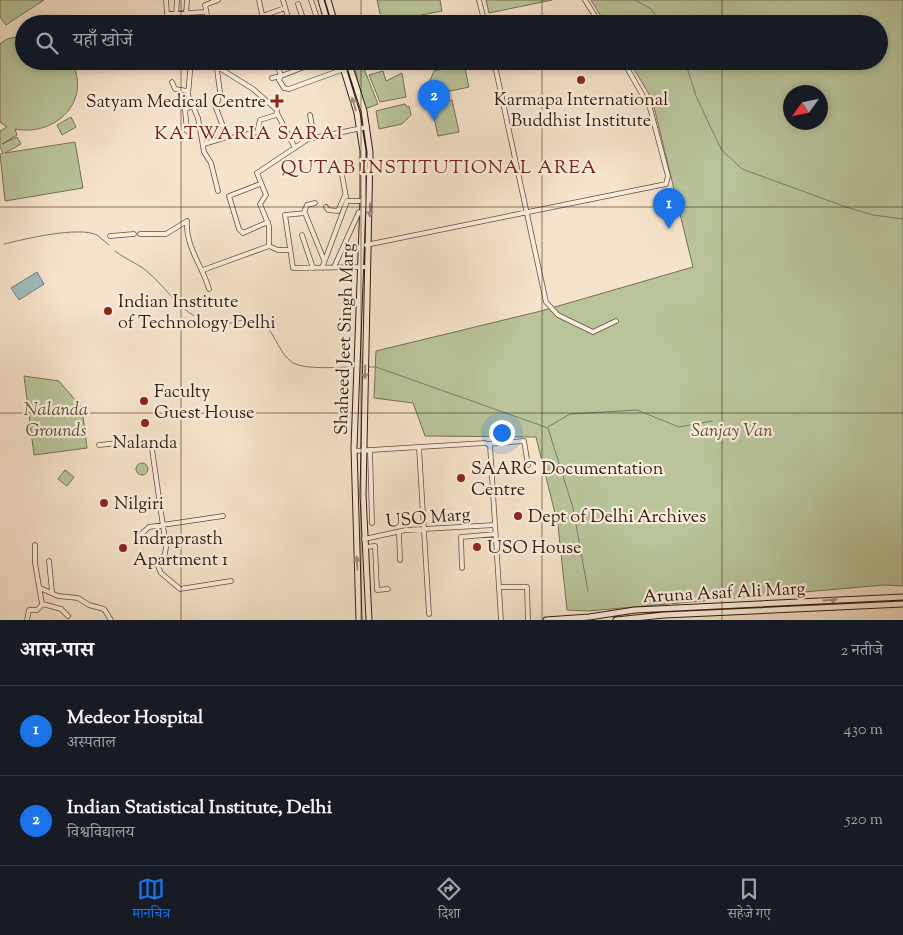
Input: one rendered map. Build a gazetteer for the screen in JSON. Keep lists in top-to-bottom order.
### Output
{
  "streets": {
    "main road": ["Shaheed Jeet Singh Marg", "Aruna Asaf Ali Marg"],
    "street": ["USO Marg"]
  },
  "crossings": [
    ["Shaheed Jeet Singh Marg", "USO Marg"]
  ],
  "districts": ["KATWARIA SARAI", "QUTAB INSTITUTIONAL AREA"],
  "parks": ["Nalanda Grounds", "Sanjay Van"],
  "places": {
    "other": [
      "Karmapa International Buddhist Institute",
      "Indian Institute of Technology Delhi",
      "Faculty Guest House",
      "Nalanda",
      "SAARC Documentation Centre",
      "Nilgiri",
      "Dept of Delhi Archives",
      "USO House",
      "Indraprasth Apartment 1"
    ],
    "health": ["Satyam Medical Centre"]
  },
  "north": "bottom left",
  "page": {
    "search": "यहाँ खोजें",
    "pins": ["2", "1"],
    "heading": ["आस-पास", "2 नतीजे"],
    "list": [
      {
        "mark": "1",
        "name": "Medeor Hospital",
        "note": "अस्पताल",
        "value": "430 m"
      },
      {
        "mark": "2",
        "name": "Indian Statistical Institute, Delhi",
        "note": "विश्वविद्यालय",
        "value": "520 m"
      }
    ],
    "nav": ["मानचित्र", "दिशा", "सहेजे गए"]
  }
}
